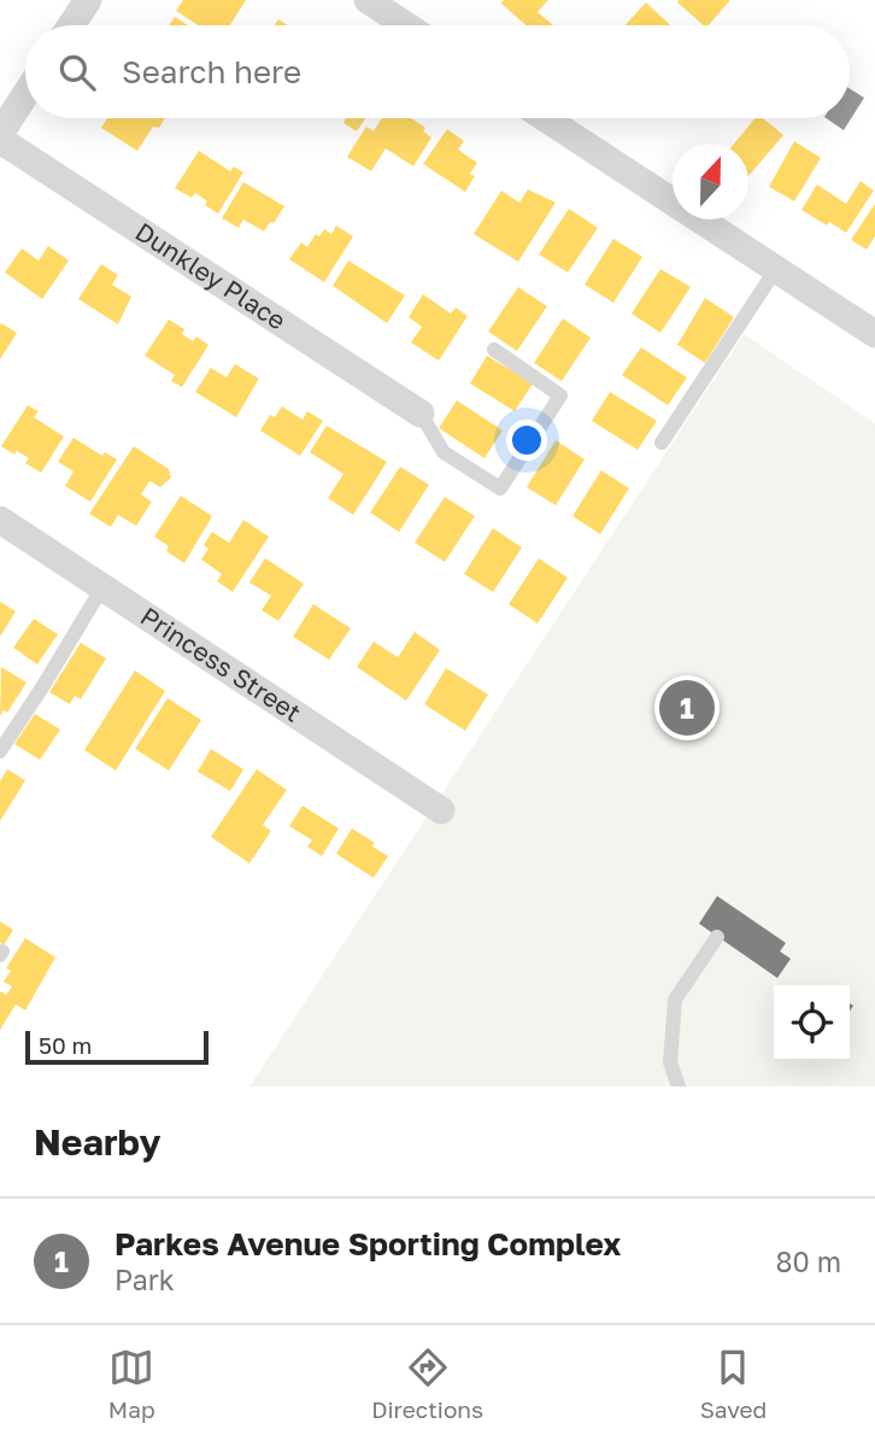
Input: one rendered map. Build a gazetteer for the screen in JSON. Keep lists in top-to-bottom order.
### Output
{
  "streets": {
    "street": ["Dunkley Place", "Princess Street"]
  },
  "scale_bar": "50 m",
  "north": "top",
  "page": {
    "search": "Search here",
    "pins": "1",
    "scale": "50 m",
    "heading": "Nearby",
    "list": [
      {
        "mark": "1",
        "name": "Parkes Avenue Sporting Complex",
        "note": "Park",
        "value": "80 m"
      }
    ],
    "nav": ["Map", "Directions", "Saved"]
  }
}
